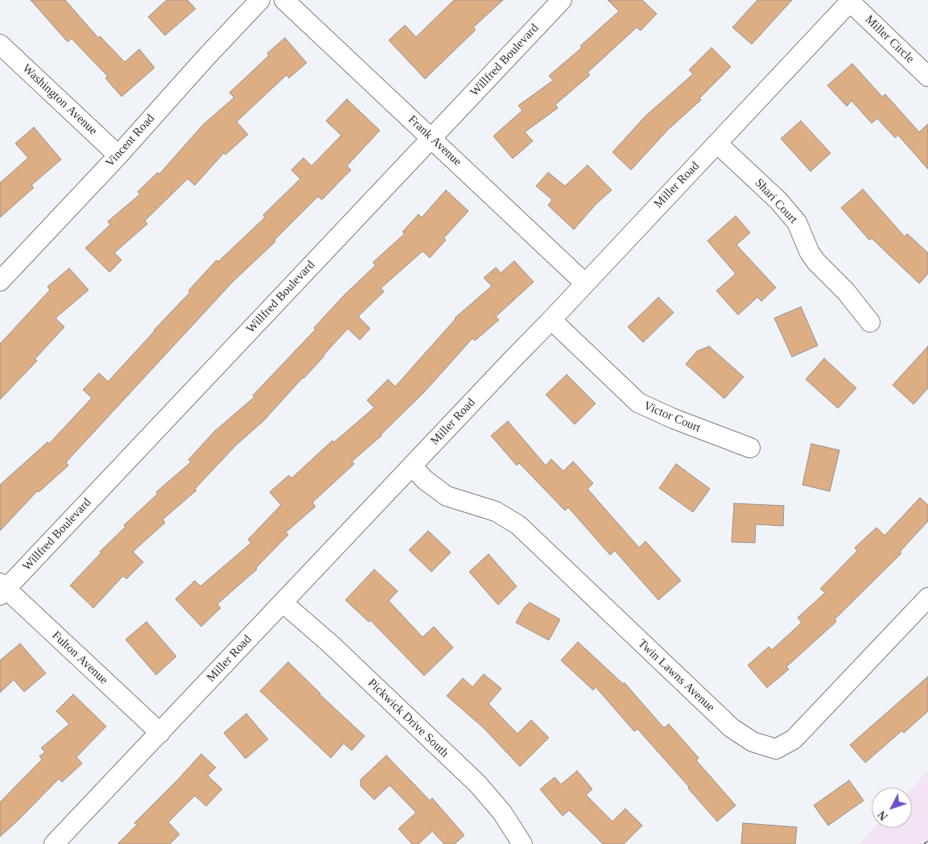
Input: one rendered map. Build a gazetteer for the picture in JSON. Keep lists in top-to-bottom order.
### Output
{
  "streets": {
    "street": [
      "Miller Circle",
      "Willfred Boulevard",
      "Washington Avenue",
      "Vincent Road",
      "Frank Avenue",
      "Miller Road",
      "Shari Court",
      "Victor Court",
      "Fulton Avenue",
      "Twin Lawns Avenue",
      "Pickwick Drive South"
    ]
  },
  "crossings": [
    ["Miller Circle", "Miller Road"],
    ["Willfred Boulevard", "Frank Avenue"],
    ["Willfred Boulevard", "Fulton Avenue"],
    ["Washington Avenue", "Vincent Road"],
    ["Frank Avenue", "Miller Road"],
    ["Miller Road", "Shari Court"],
    ["Miller Road", "Victor Court"],
    ["Miller Road", "Fulton Avenue"],
    ["Miller Road", "Twin Lawns Avenue"],
    ["Miller Road", "Pickwick Drive South"]
  ],
  "north": "bottom left"
}
